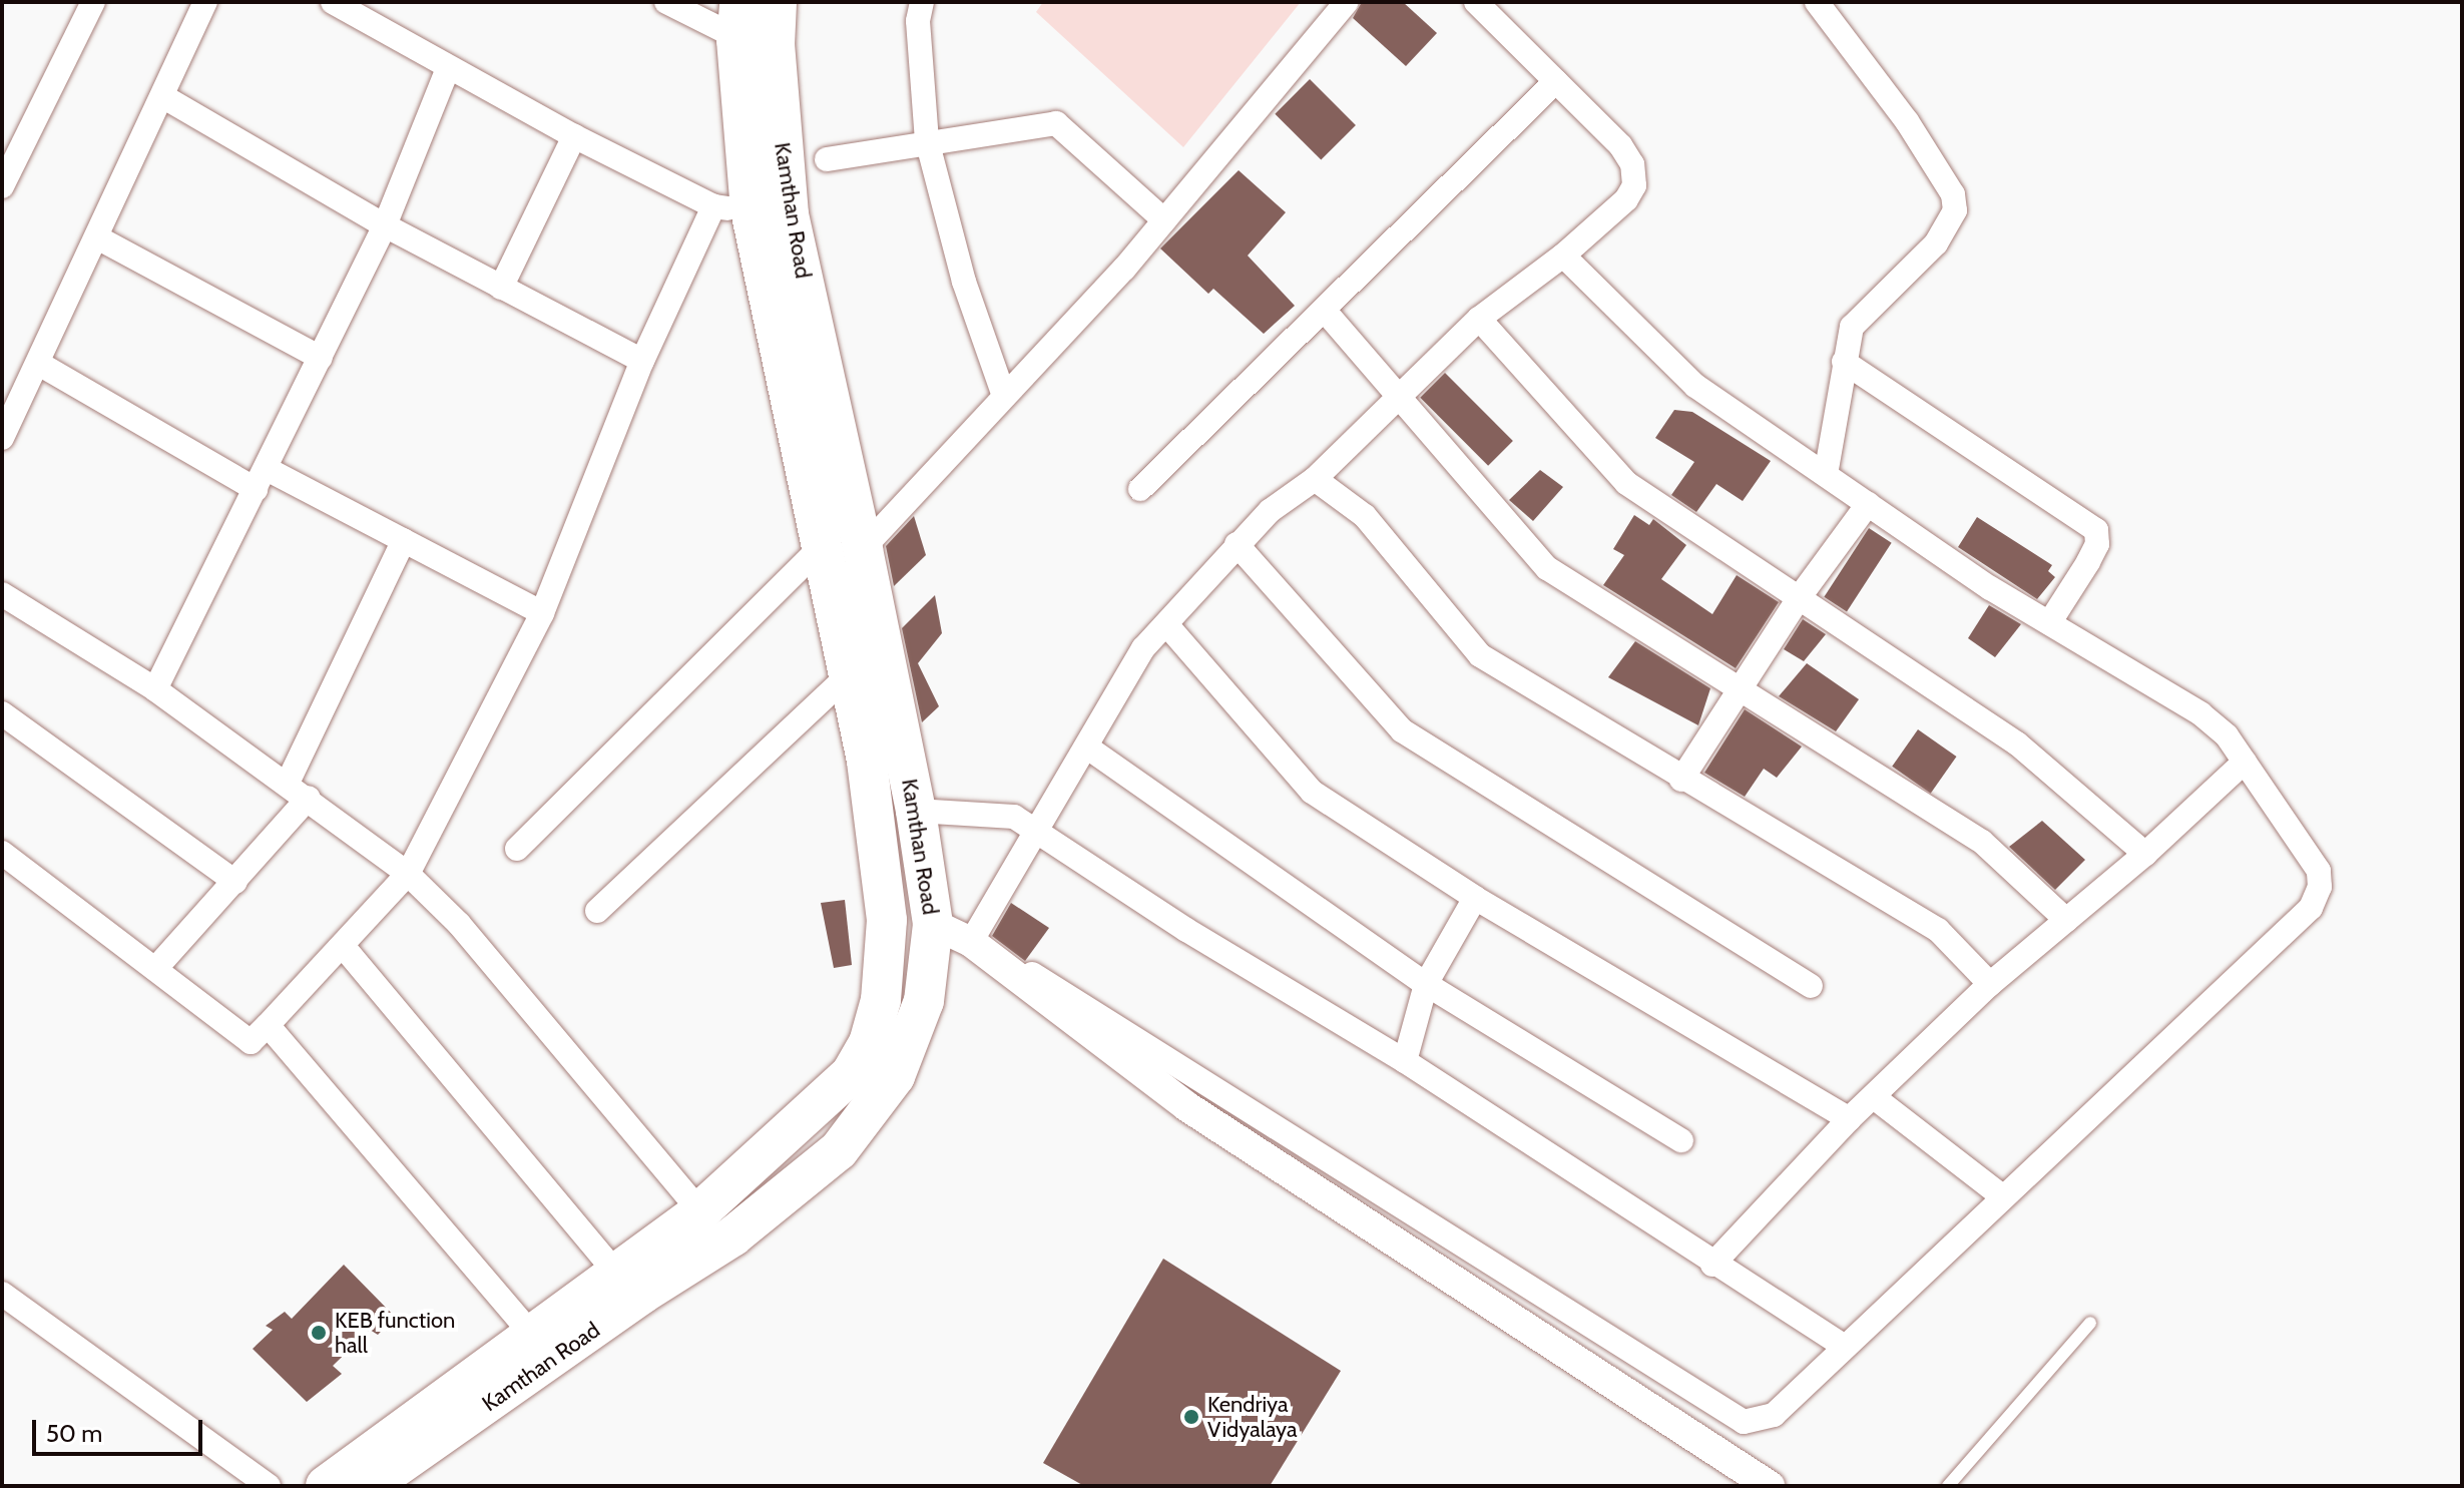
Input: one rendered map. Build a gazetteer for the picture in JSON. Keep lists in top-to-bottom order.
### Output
{
  "streets": {
    "main road": ["Kamthan Road"]
  },
  "places": ["KEB function hall", "Kendriya Vidyalaya"],
  "scale_bar": "50 m"
}
